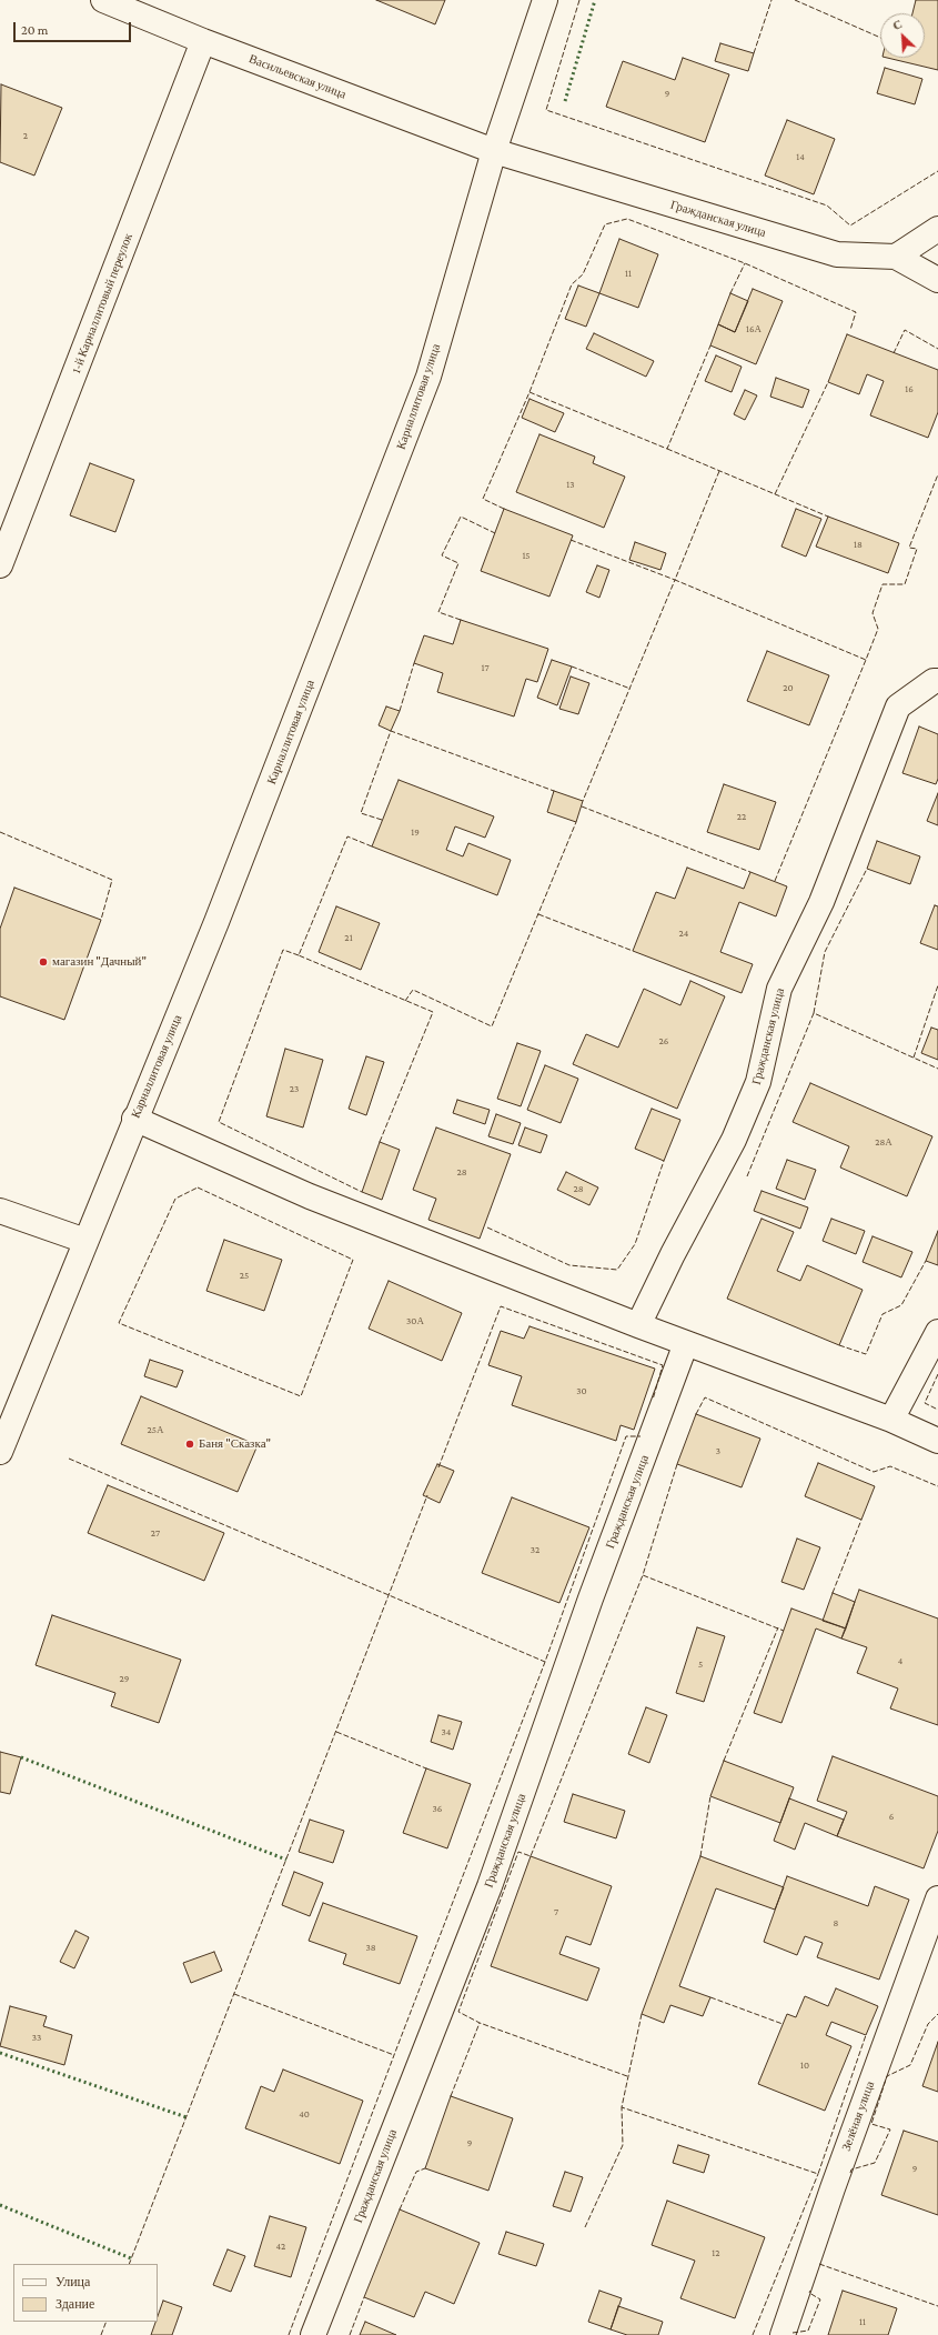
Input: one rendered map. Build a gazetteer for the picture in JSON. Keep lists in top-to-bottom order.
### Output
{
  "streets": {
    "street": [
      "Васильевская улица",
      "Гражданская улица",
      "1-й Карналлитовый переулок",
      "Карналлитовая улица",
      "Зелёная улица"
    ]
  },
  "crossings": [
    ["Васильевская улица", "Гражданская улица"],
    ["Васильевская улица", "1-й Карналлитовый переулок"],
    ["Васильевская улица", "Карналлитовая улица"],
    ["Гражданская улица", "Карналлитовая улица"]
  ],
  "places": ["магазин \"Дачный\"", "Баня \"Сказка\""],
  "house_numbers": [
    "9",
    "2",
    "14",
    "11",
    "16А",
    "16",
    "13",
    "18",
    "15",
    "17",
    "20",
    "22",
    "19",
    "24",
    "21",
    "26",
    "23",
    "28А",
    "28",
    "28",
    "25",
    "30А",
    "30",
    "25А",
    "3",
    "27",
    "32",
    "4",
    "5",
    "29",
    "34",
    "36",
    "6",
    "7",
    "8",
    "38",
    "33",
    "10",
    "40",
    "9",
    "9",
    "42",
    "12",
    "11"
  ],
  "legend": ["Улица", "Здание"],
  "scale_bar": "20 m",
  "north": "top left"
}
